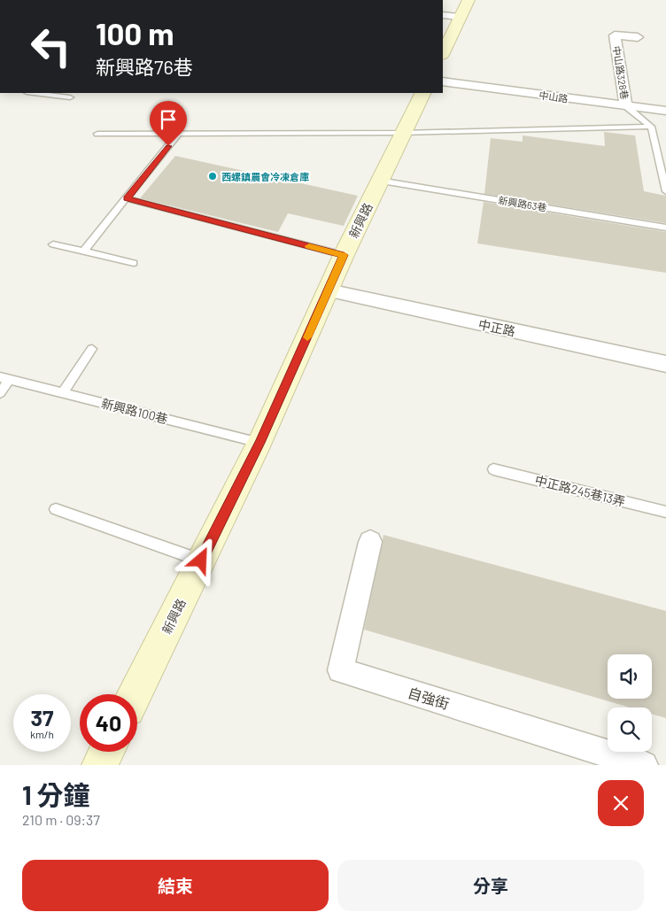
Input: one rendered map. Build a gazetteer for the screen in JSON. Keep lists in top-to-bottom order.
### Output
{
  "streets": {
    "street": [
      "中山路328巷",
      "中山路",
      "新興路",
      "中正路",
      "自強街"
    ],
    "lane": ["新興路63巷", "新興路100巷", "中正路245巷13弄"]
  },
  "crossings": [
    ["中山路328巷", "中山路"],
    ["新興路63巷", "新興路"],
    ["新興路", "中正路"],
    ["新興路", "新興路100巷"]
  ],
  "places": ["西螺鎮農會冷凍倉庫"],
  "page": {
    "turn": ["100 m", "新興路76巷"],
    "speed": "37 km/h",
    "limit": "40",
    "heading": ["1 分鐘", "210 m · 09:37"],
    "buttons": ["結束", "分享"]
  }
}
